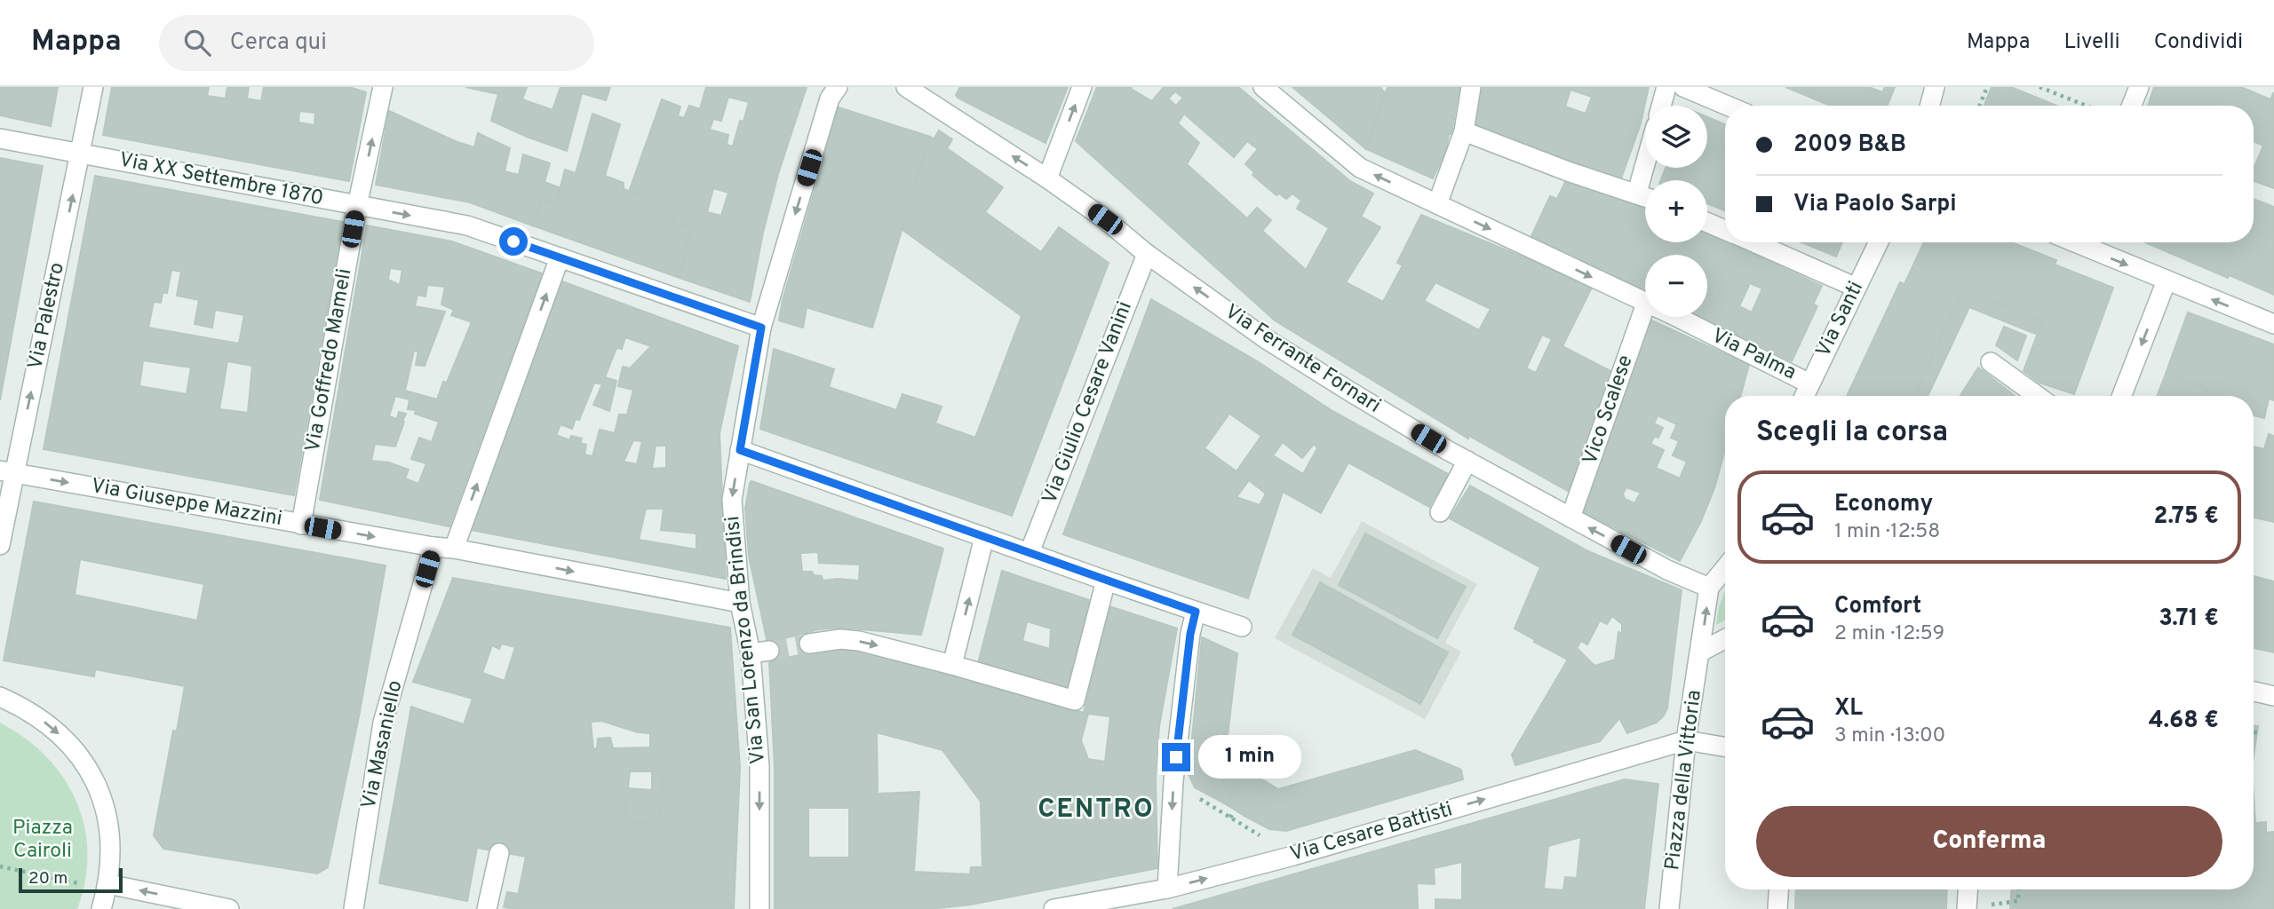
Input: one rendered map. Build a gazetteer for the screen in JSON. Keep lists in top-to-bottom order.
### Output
{
  "streets": {
    "street": [
      "Via XX Settembre 1870",
      "Via Palestro",
      "Via Santi",
      "Via Palma",
      "Via Ferrante Fornari",
      "Via Goffredo Mameli",
      "Via Giulio Cesare Vanini",
      "Vico Scalese",
      "Via Giuseppe Mazzini",
      "Via San Lorenzo da Brindisi",
      "Via Masaniello",
      "Piazza della Vittoria",
      "Via Cesare Battisti"
    ]
  },
  "crossings": [
    ["Via XX Settembre 1870", "Via Palestro"],
    ["Via XX Settembre 1870", "Via Goffredo Mameli"],
    ["Via XX Settembre 1870", "Via San Lorenzo da Brindisi"],
    ["Via Palestro", "Via Giuseppe Mazzini"],
    ["Via Santi", "Via Palma"],
    ["Via Ferrante Fornari", "Via Giulio Cesare Vanini"],
    ["Via Ferrante Fornari", "Vico Scalese"],
    ["Via Ferrante Fornari", "Piazza della Vittoria"],
    ["Via Goffredo Mameli", "Via Giuseppe Mazzini"],
    ["Via Giuseppe Mazzini", "Via San Lorenzo da Brindisi"],
    ["Via Giuseppe Mazzini", "Via Masaniello"],
    ["Piazza della Vittoria", "Via Cesare Battisti"]
  ],
  "one_way": [
    "Via Palestro",
    "Via Ferrante Fornari",
    "Via Giuseppe Mazzini",
    "Via San Lorenzo da Brindisi",
    "Via Cesare Battisti"
  ],
  "districts": ["CENTRO"],
  "parks": ["Piazza Cairoli"],
  "scale_bar": "20 m",
  "page": {
    "header": "Mappa",
    "search": "Cerca qui",
    "nav": ["Mappa", "Livelli", "Condividi"],
    "map_buttons": ["+", "−"],
    "banner": ["2009 B&B", "Via Paolo Sarpi"],
    "heading": "Scegli la corsa",
    "list": [
      {
        "name": "Economy",
        "note": "1 min · 12:58",
        "value": "2.75 €"
      },
      {
        "name": "Comfort",
        "note": "2 min · 12:59",
        "value": "3.71 €"
      },
      {
        "name": "XL",
        "note": "3 min · 13:00",
        "value": "4.68 €"
      }
    ],
    "bubble": "1 min",
    "buttons": "Conferma",
    "scale": "20 m"
  }
}
